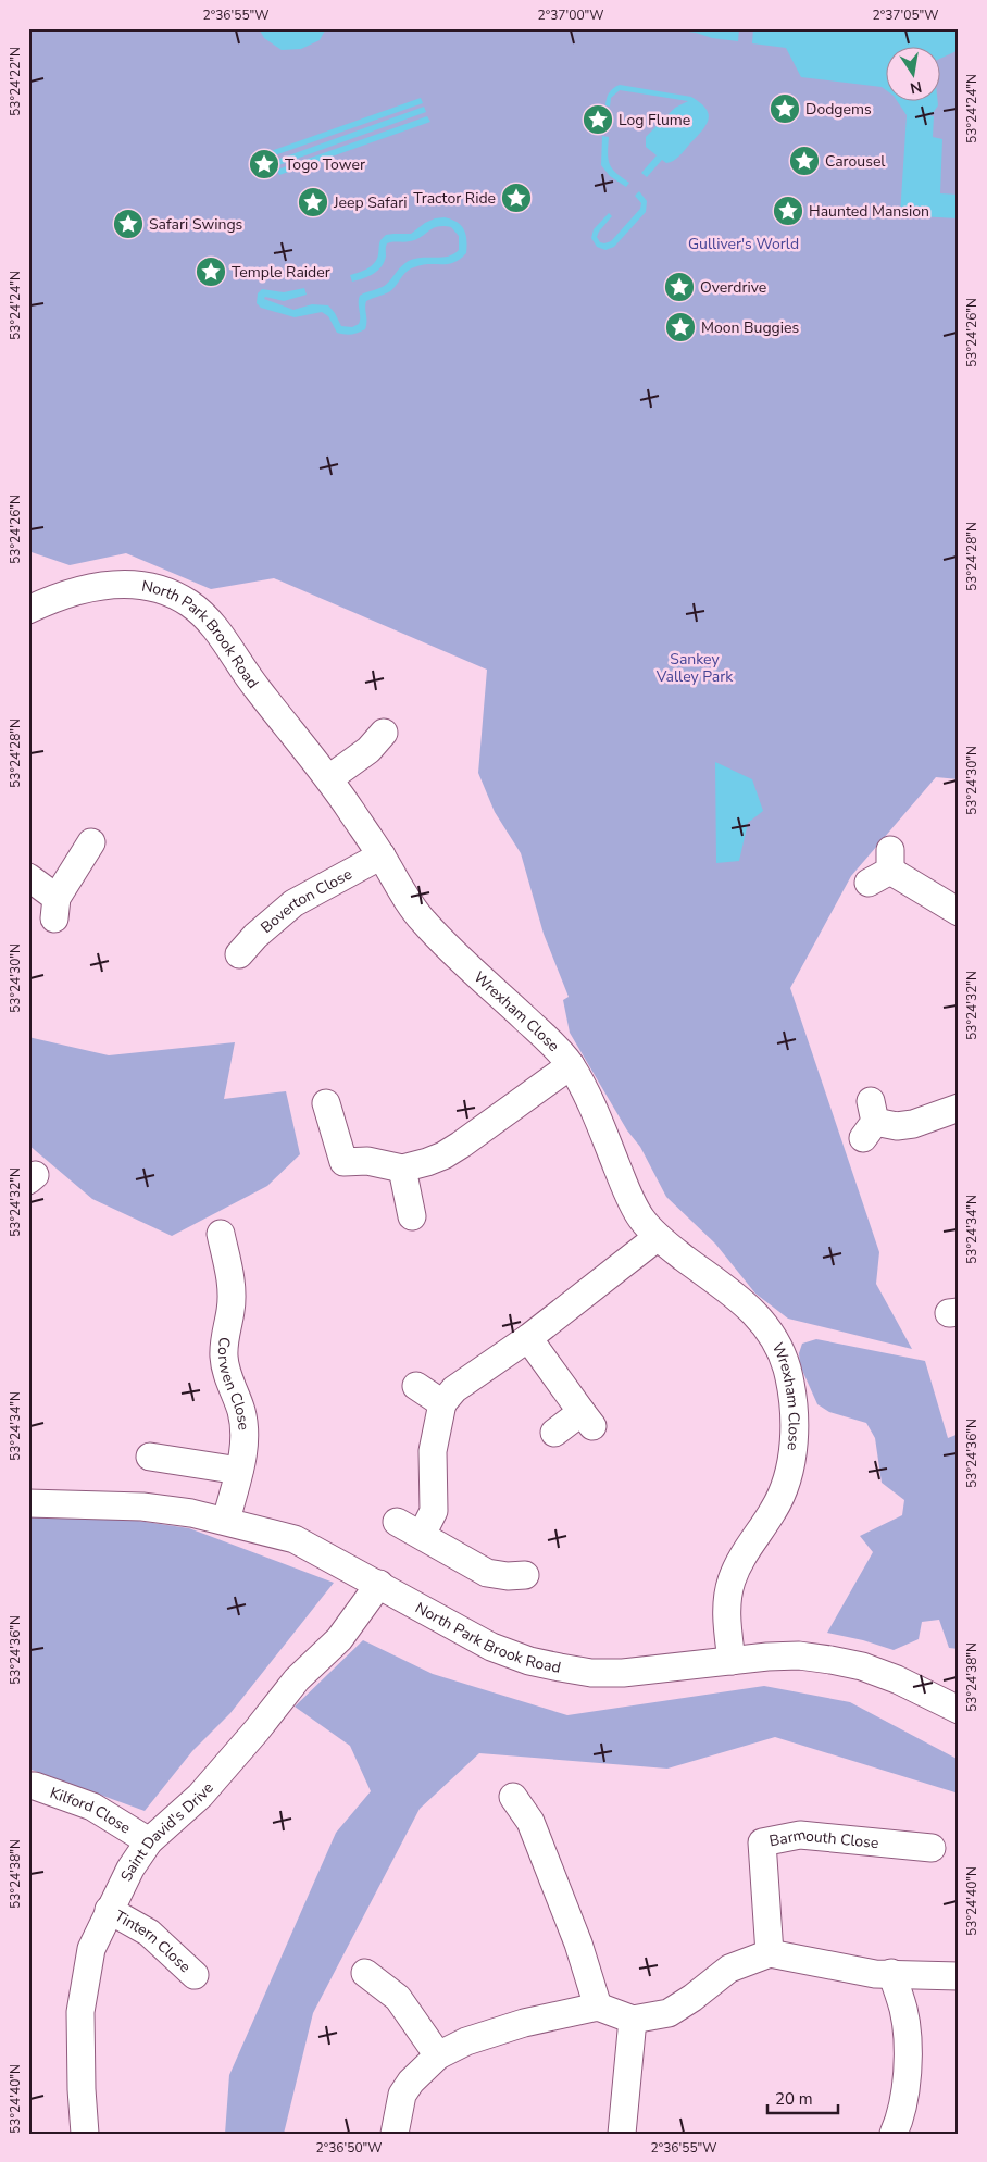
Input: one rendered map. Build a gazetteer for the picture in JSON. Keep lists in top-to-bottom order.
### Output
{
  "streets": {
    "street": [
      "North Park Brook Road",
      "Boverton Close",
      "Wrexham Close",
      "Corwen Close",
      "Kilford Close",
      "Saint David's Drive",
      "Barmouth Close",
      "Tintern Close"
    ]
  },
  "crossings": [
    ["North Park Brook Road", "Boverton Close"],
    ["North Park Brook Road", "Wrexham Close"],
    ["North Park Brook Road", "Corwen Close"],
    ["North Park Brook Road", "Saint David's Drive"],
    ["Kilford Close", "Saint David's Drive"],
    ["Saint David's Drive", "Tintern Close"]
  ],
  "parks": ["Gulliver's World", "Sankey Valley Park"],
  "places": {
    "place": [
      "Dodgems",
      "Log Flume",
      "Carousel",
      "Togo Tower",
      "Tractor Ride",
      "Jeep Safari",
      "Haunted Mansion",
      "Safari Swings",
      "Temple Raider",
      "Overdrive",
      "Moon Buggies"
    ]
  },
  "scale_bar": "20 m",
  "north": "bottom",
  "coordinates": [
    "2°36'55\"W",
    "2°37'00\"W",
    "2°37'05\"W",
    "53°24'22\"N",
    "53°24'24\"N",
    "53°24'26\"N",
    "53°24'28\"N",
    "53°24'30\"N",
    "53°24'32\"N",
    "53°24'34\"N",
    "53°24'36\"N",
    "53°24'38\"N",
    "53°24'40\"N",
    "2°36'50\"W"
  ]
}
